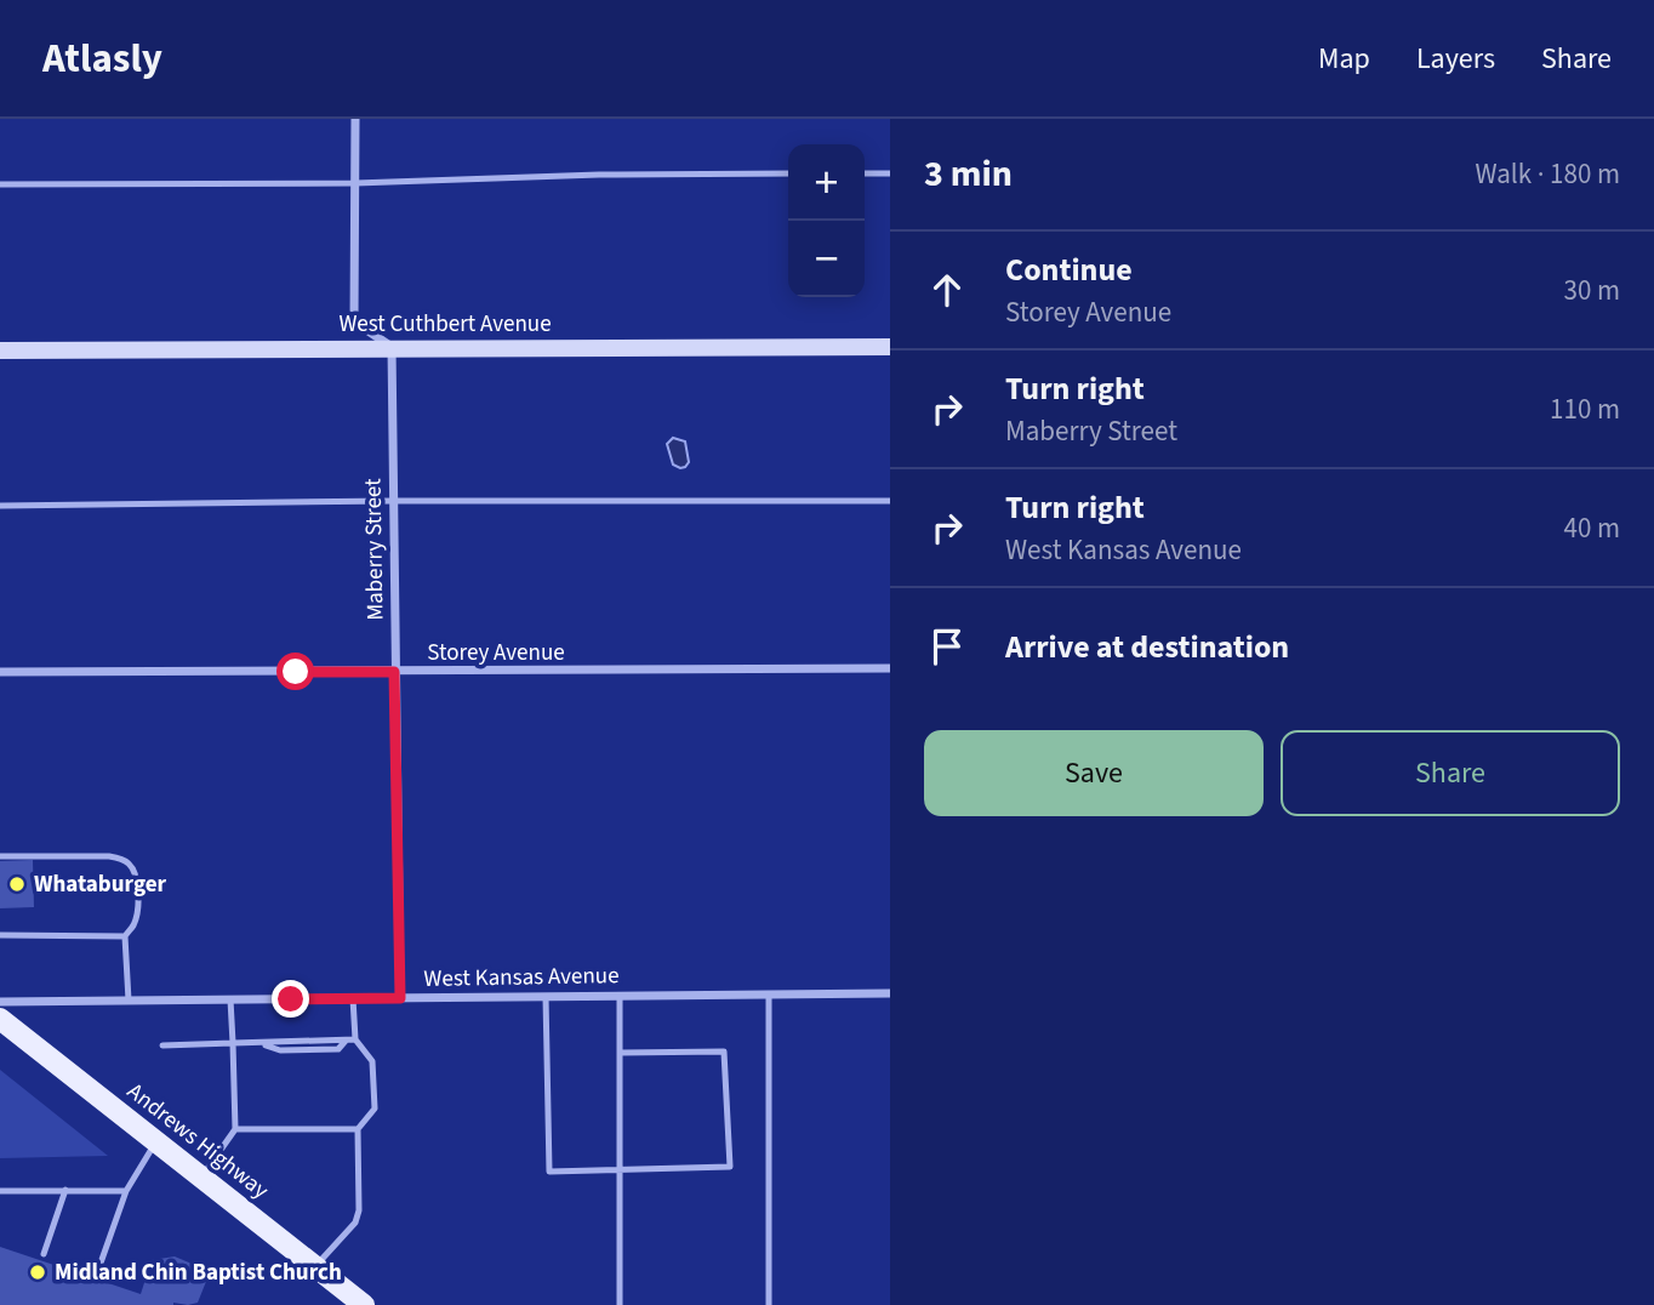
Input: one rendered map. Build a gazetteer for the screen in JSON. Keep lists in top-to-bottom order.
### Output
{
  "streets": {
    "main road": ["Andrews Highway"],
    "street": [
      "West Cuthbert Avenue",
      "Maberry Street",
      "Storey Avenue",
      "West Kansas Avenue"
    ]
  },
  "crossings": [
    ["West Cuthbert Avenue", "Maberry Street"],
    ["Maberry Street", "Storey Avenue"],
    ["Maberry Street", "West Kansas Avenue"]
  ],
  "places": ["Whataburger", "Midland Chin Baptist Church"],
  "page": {
    "header": "Atlasly",
    "nav": ["Map", "Layers", "Share"],
    "heading": ["3 min", "Walk · 180 m"],
    "map_buttons": ["+", "−"],
    "list": [
      ["Continue", "Storey Avenue", "30 m"],
      ["Turn right", "Maberry Street", "110 m"],
      ["Turn right", "West Kansas Avenue", "40 m"],
      "Arrive at destination"
    ],
    "buttons": ["Save", "Share"]
  }
}
